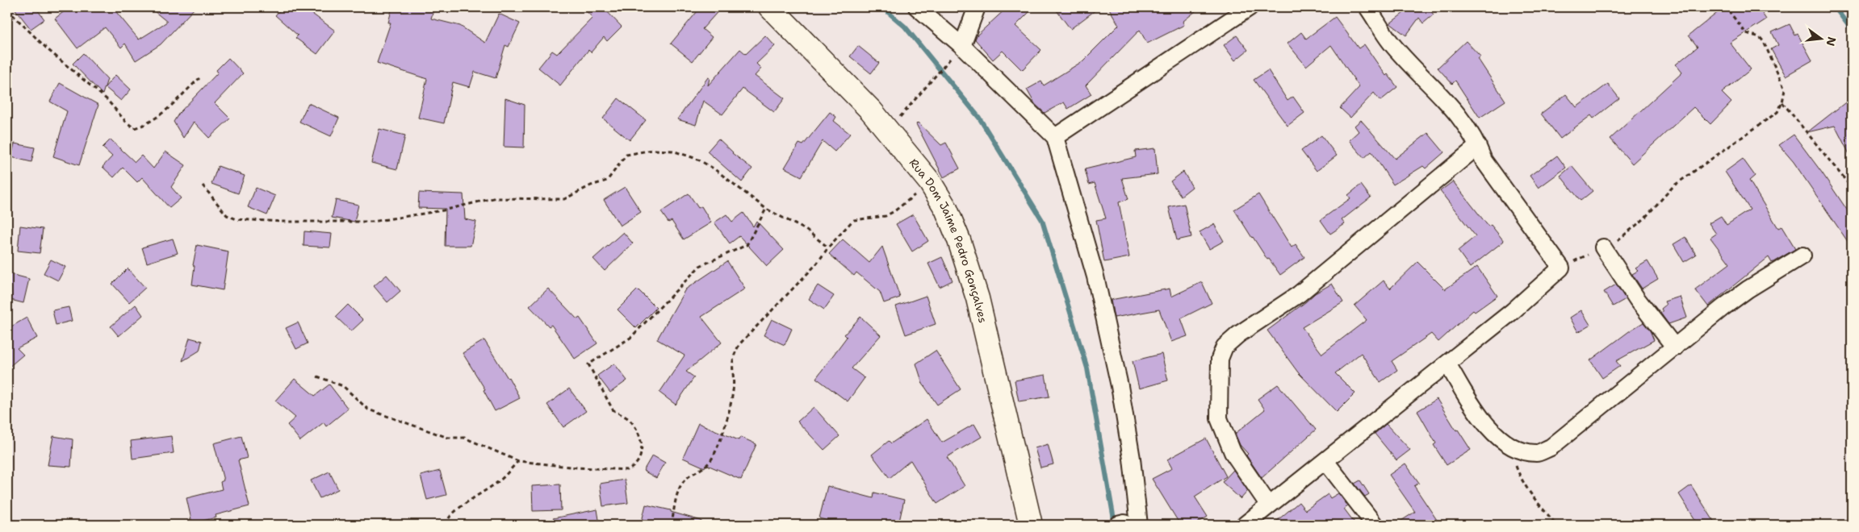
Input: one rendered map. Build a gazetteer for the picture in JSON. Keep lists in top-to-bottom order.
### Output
{
  "streets": {
    "main road": ["Rua Dom Jaime Pedro Gonçalves"]
  },
  "north": "right"
}
